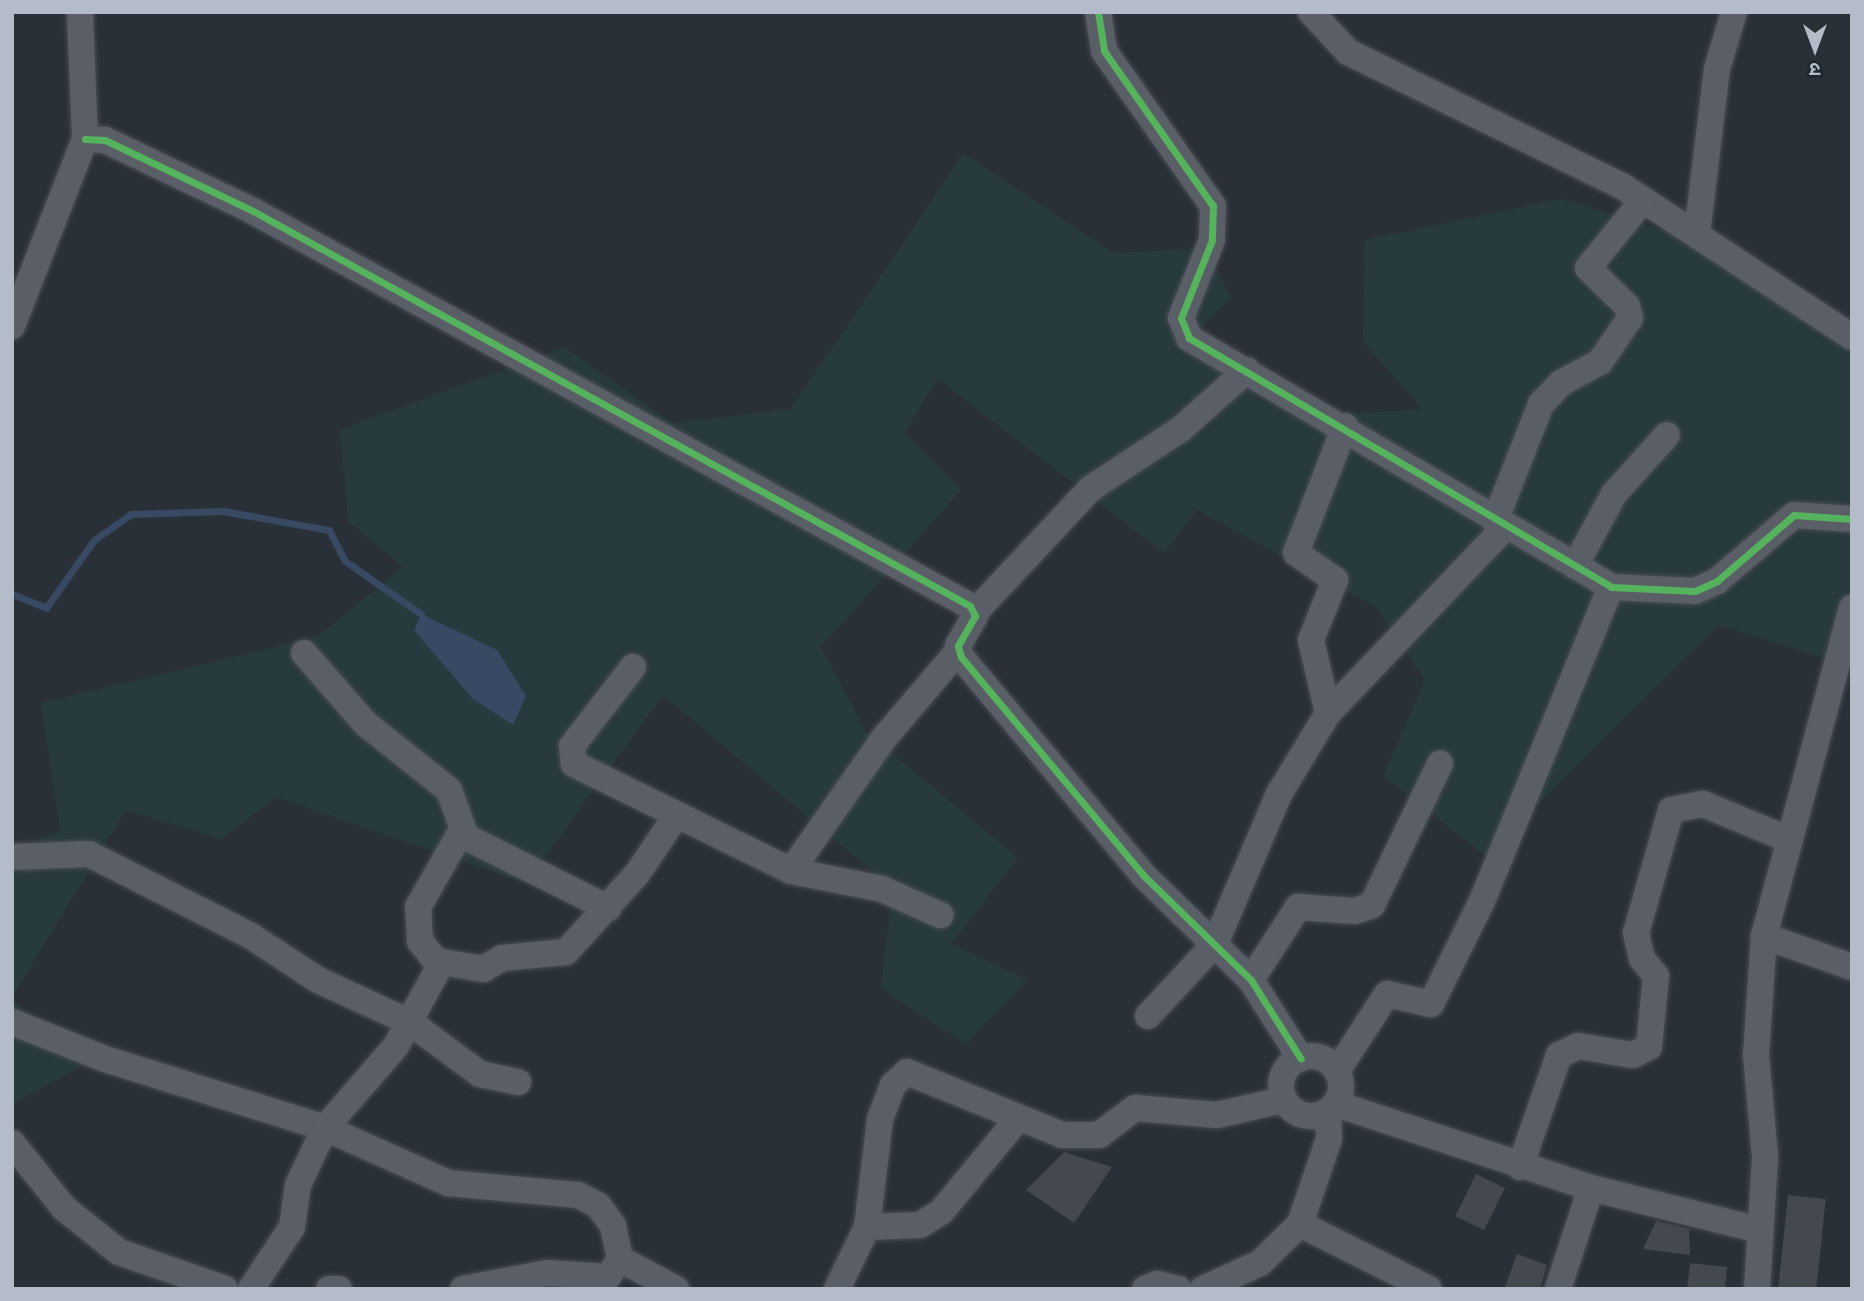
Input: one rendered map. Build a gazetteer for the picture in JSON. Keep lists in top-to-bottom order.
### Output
{
  "north": "bottom"
}
